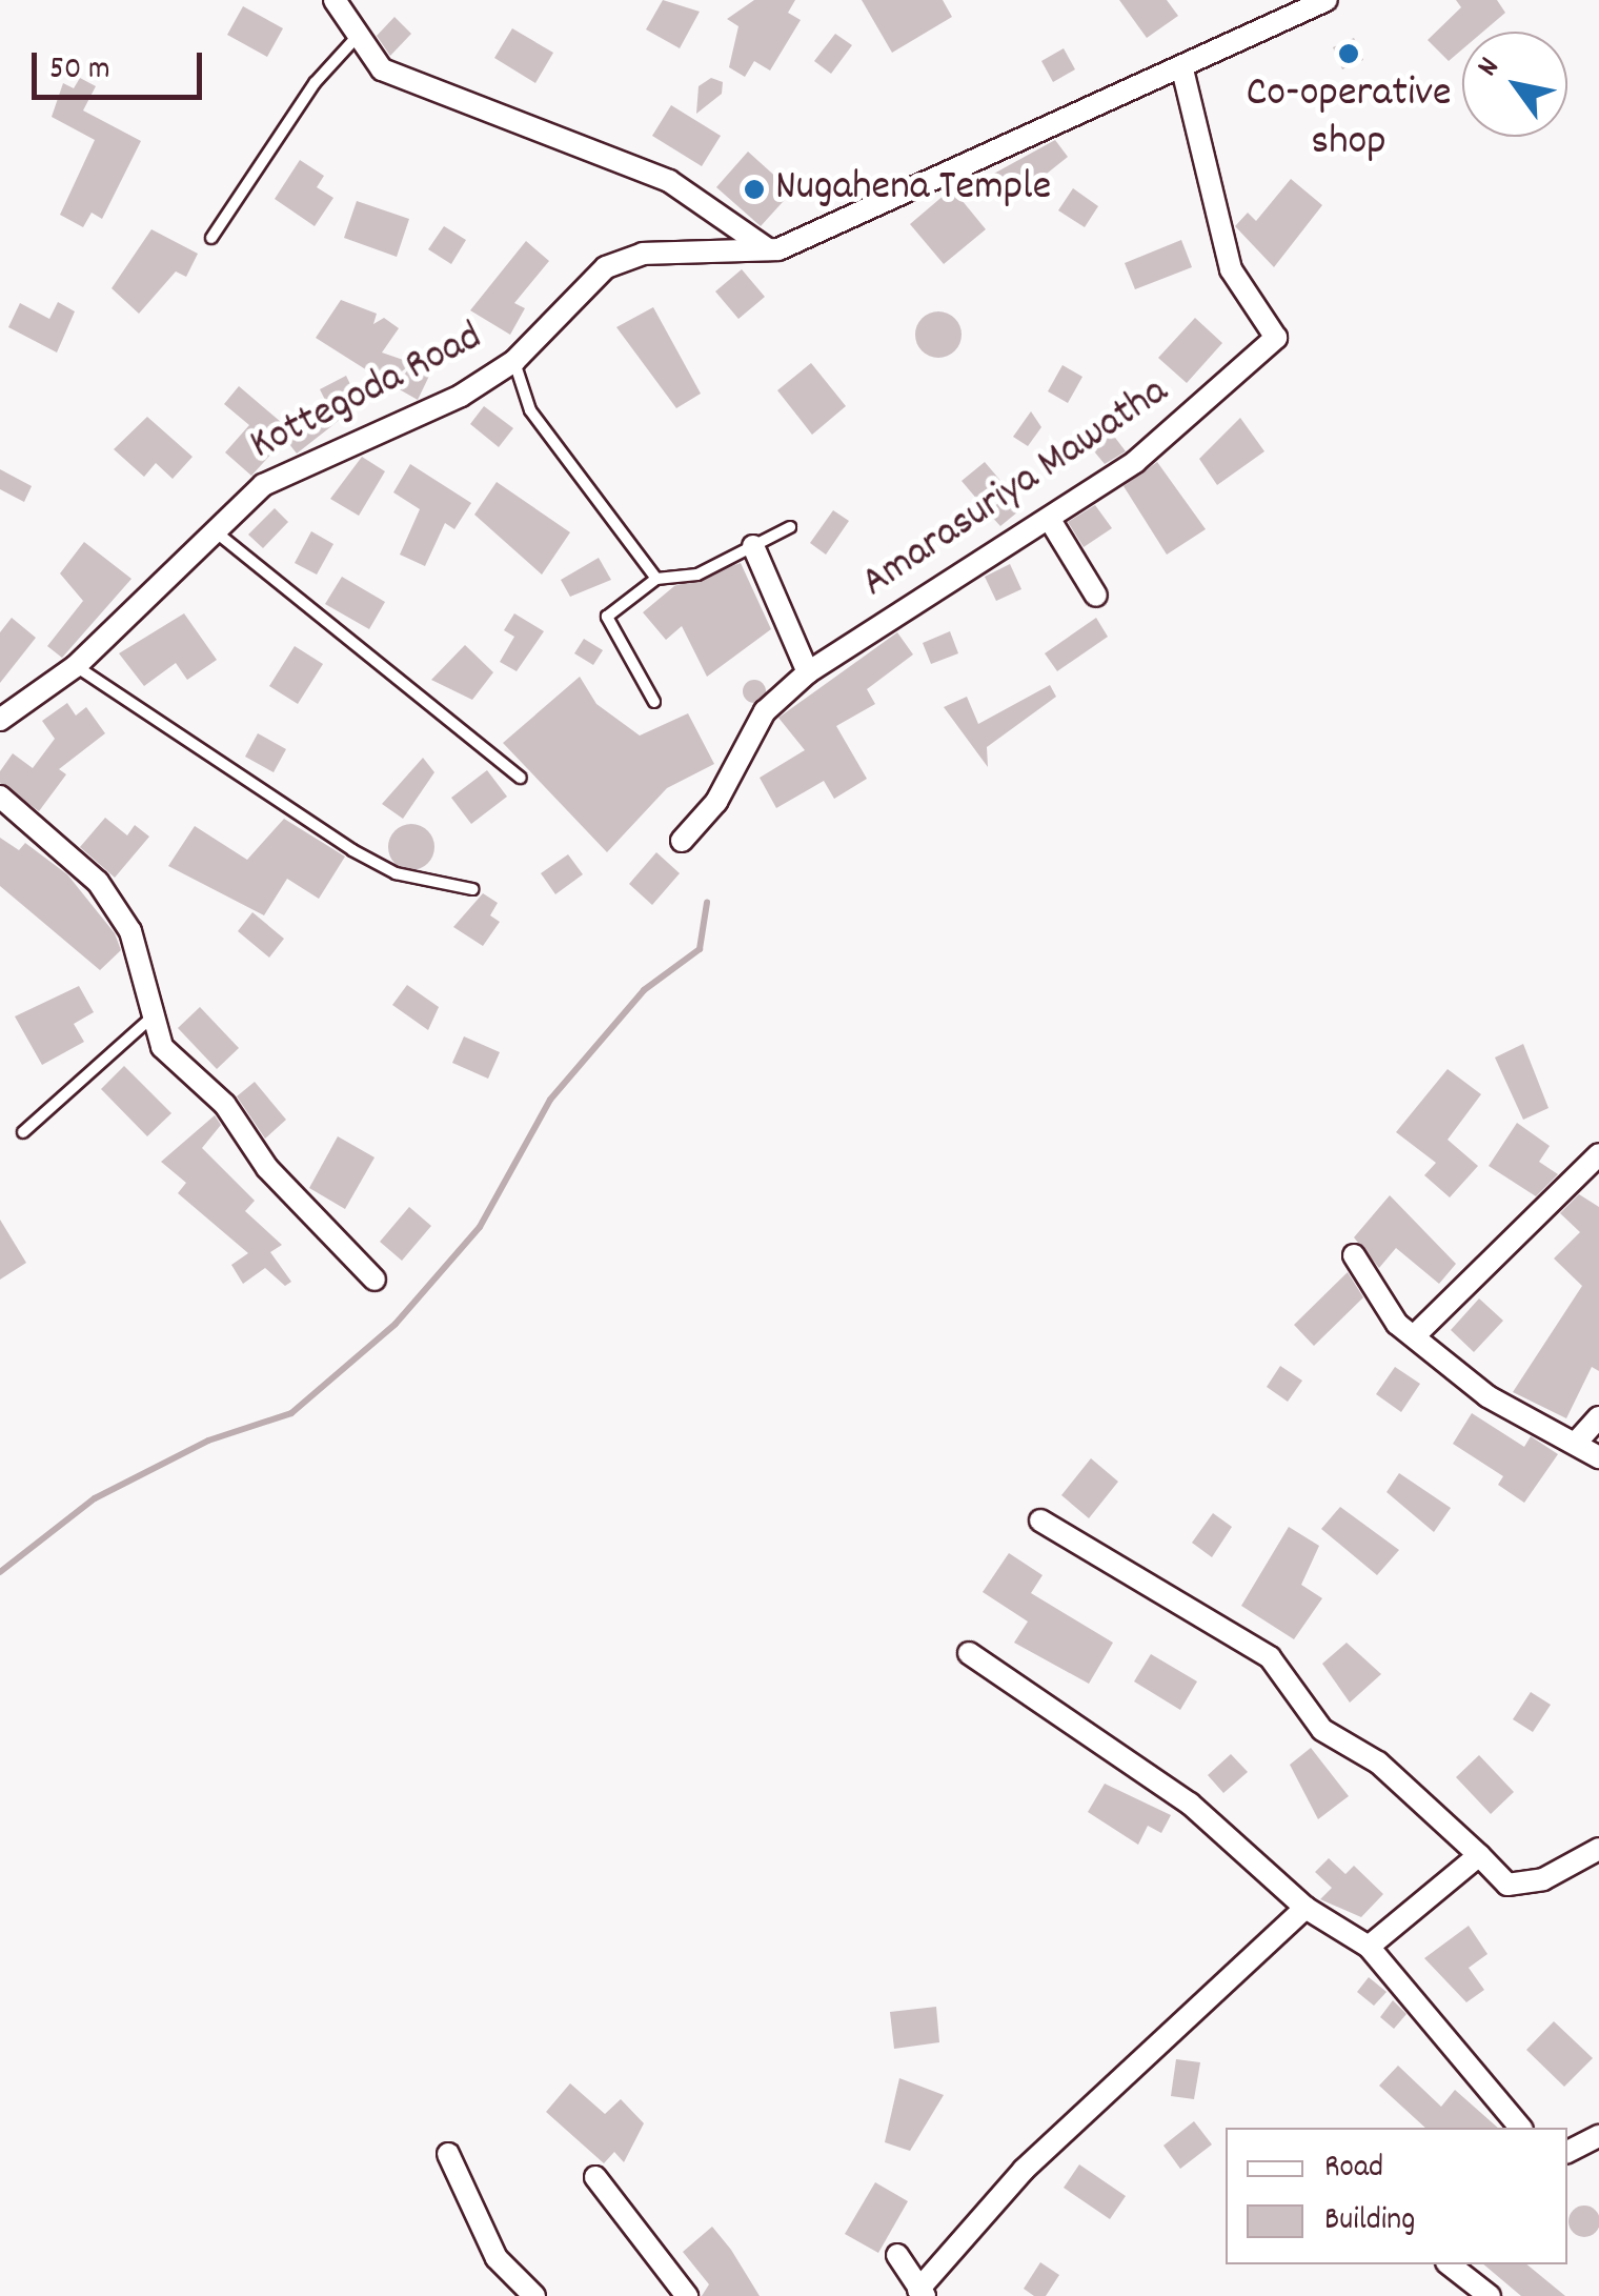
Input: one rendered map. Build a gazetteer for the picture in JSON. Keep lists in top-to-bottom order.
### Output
{
  "streets": {
    "street": ["Kottegoda Road", "Amarasuriya Mawatha"]
  },
  "crossings": [
    ["Kottegoda Road", "Amarasuriya Mawatha"]
  ],
  "places": ["Co-operative shop", "Nugahena Temple"],
  "legend": ["Road", "Building"],
  "scale_bar": "50 m",
  "north": "top left"
}
